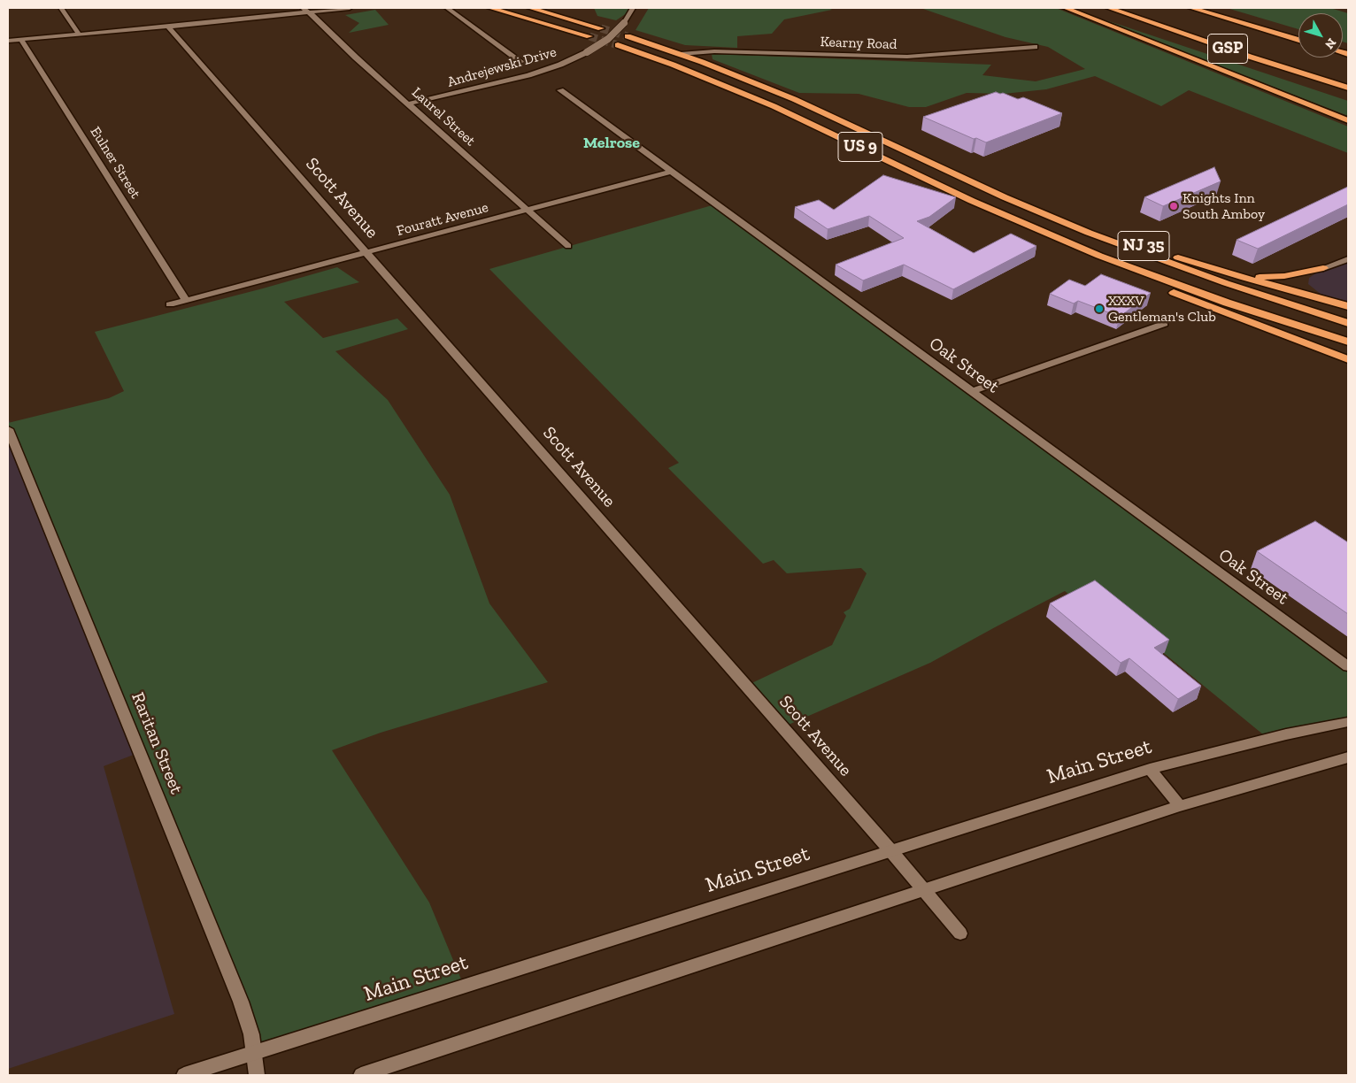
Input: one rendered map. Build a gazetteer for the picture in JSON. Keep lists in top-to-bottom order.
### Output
{
  "streets": {
    "highway": ["GSP", "US 9", "NJ 35"],
    "street": [
      "Kearny Road",
      "Andrejewski Drive",
      "Laurel Street",
      "Eulner Street",
      "Scott Avenue",
      "Fouratt Avenue",
      "Oak Street",
      "Raritan Street",
      "Main Street"
    ]
  },
  "crossings": [
    ["Kearny Road", "US 9"],
    ["Andrejewski Drive", "Laurel Street"],
    ["Laurel Street", "Fouratt Avenue"],
    ["US 9", "NJ 35"],
    ["Eulner Street", "Fouratt Avenue"],
    ["Scott Avenue", "Fouratt Avenue"],
    ["Scott Avenue", "Main Street"],
    ["Fouratt Avenue", "Oak Street"],
    ["Raritan Street", "Main Street"]
  ],
  "districts": ["Melrose"],
  "places": ["Knights Inn South Amboy", "XXXV Gentleman's Club"],
  "north": "bottom right"
}
